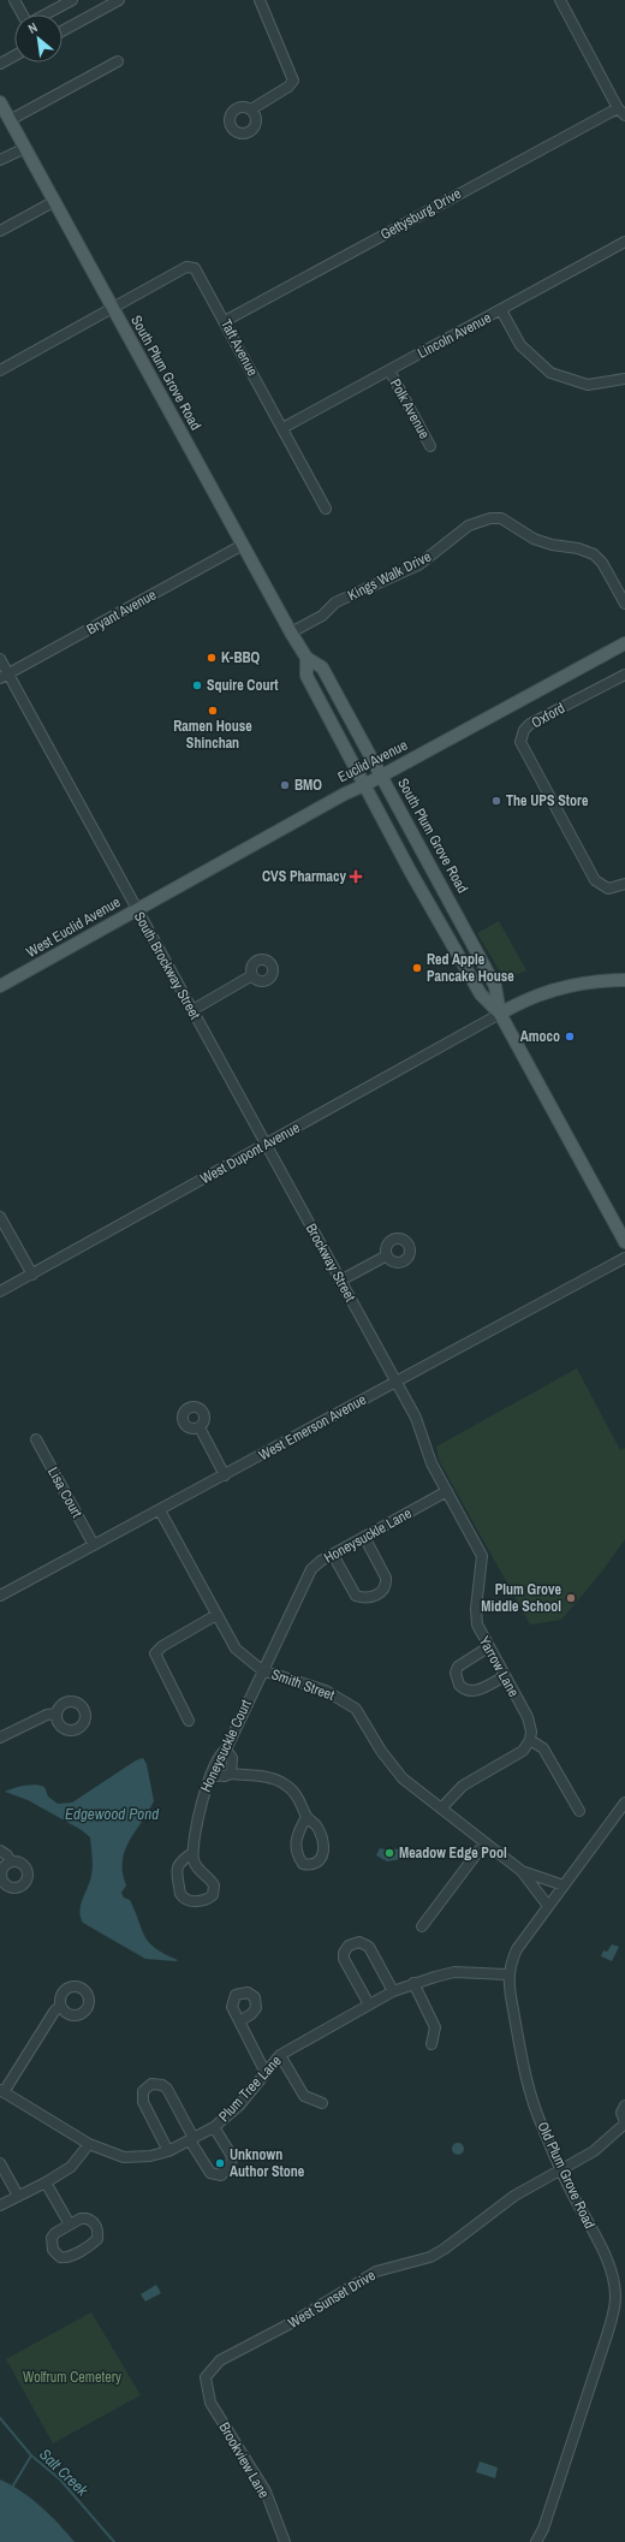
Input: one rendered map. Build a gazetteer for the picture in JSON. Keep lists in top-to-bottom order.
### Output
{
  "streets": {
    "main road": ["South Plum Grove Road", "Euclid Avenue", "West Euclid Avenue"],
    "street": [
      "Gettysburg Drive",
      "Lincoln Avenue",
      "Taft Avenue",
      "Polk Avenue",
      "Kings Walk Drive",
      "Bryant Avenue",
      "Oxford",
      "South Brockway Street",
      "West Dupont Avenue",
      "Brockway Street",
      "West Emerson Avenue",
      "Lisa Court",
      "Honeysuckle Lane",
      "Yarrow Lane",
      "Smith Street",
      "Honeysuckle Court",
      "Plum Tree Lane",
      "Old Plum Grove Road",
      "West Sunset Drive",
      "Brookview Lane"
    ]
  },
  "crossings": [
    ["Gettysburg Drive", "Taft Avenue"],
    ["Lincoln Avenue", "Taft Avenue"],
    ["Lincoln Avenue", "Polk Avenue"],
    ["Taft Avenue", "South Plum Grove Road"],
    ["South Plum Grove Road", "Kings Walk Drive"],
    ["South Plum Grove Road", "Bryant Avenue"],
    ["South Plum Grove Road", "Euclid Avenue"],
    ["South Plum Grove Road", "West Dupont Avenue"],
    ["Bryant Avenue", "South Brockway Street"],
    ["Euclid Avenue", "West Euclid Avenue"],
    ["Euclid Avenue", "South Brockway Street"],
    ["West Euclid Avenue", "South Brockway Street"],
    ["South Brockway Street", "West Dupont Avenue"],
    ["South Brockway Street", "Brockway Street"],
    ["West Dupont Avenue", "Brockway Street"],
    ["Brockway Street", "West Emerson Avenue"],
    ["Brockway Street", "Yarrow Lane"],
    ["West Emerson Avenue", "Lisa Court"],
    ["West Emerson Avenue", "Yarrow Lane"],
    ["West Emerson Avenue", "Smith Street"],
    ["Honeysuckle Lane", "Yarrow Lane"],
    ["Honeysuckle Lane", "Smith Street"],
    ["Honeysuckle Lane", "Honeysuckle Court"],
    ["Smith Street", "Honeysuckle Court"],
    ["Plum Tree Lane", "Old Plum Grove Road"],
    ["Old Plum Grove Road", "West Sunset Drive"],
    ["West Sunset Drive", "Brookview Lane"]
  ],
  "water": ["Edgewood Pond", "Salt Creek"],
  "parks": ["Wolfrum Cemetery"],
  "places": {
    "other": [
      "K-BBQ",
      "Squire Court",
      "Ramen House Shinchan",
      "BMO",
      "The UPS Store",
      "Red Apple Pancake House",
      "Amoco",
      "Plum Grove Middle School",
      "Meadow Edge Pool",
      "Unknown Author Stone"
    ],
    "health": ["CVS Pharmacy"]
  },
  "north": "top left"
}
